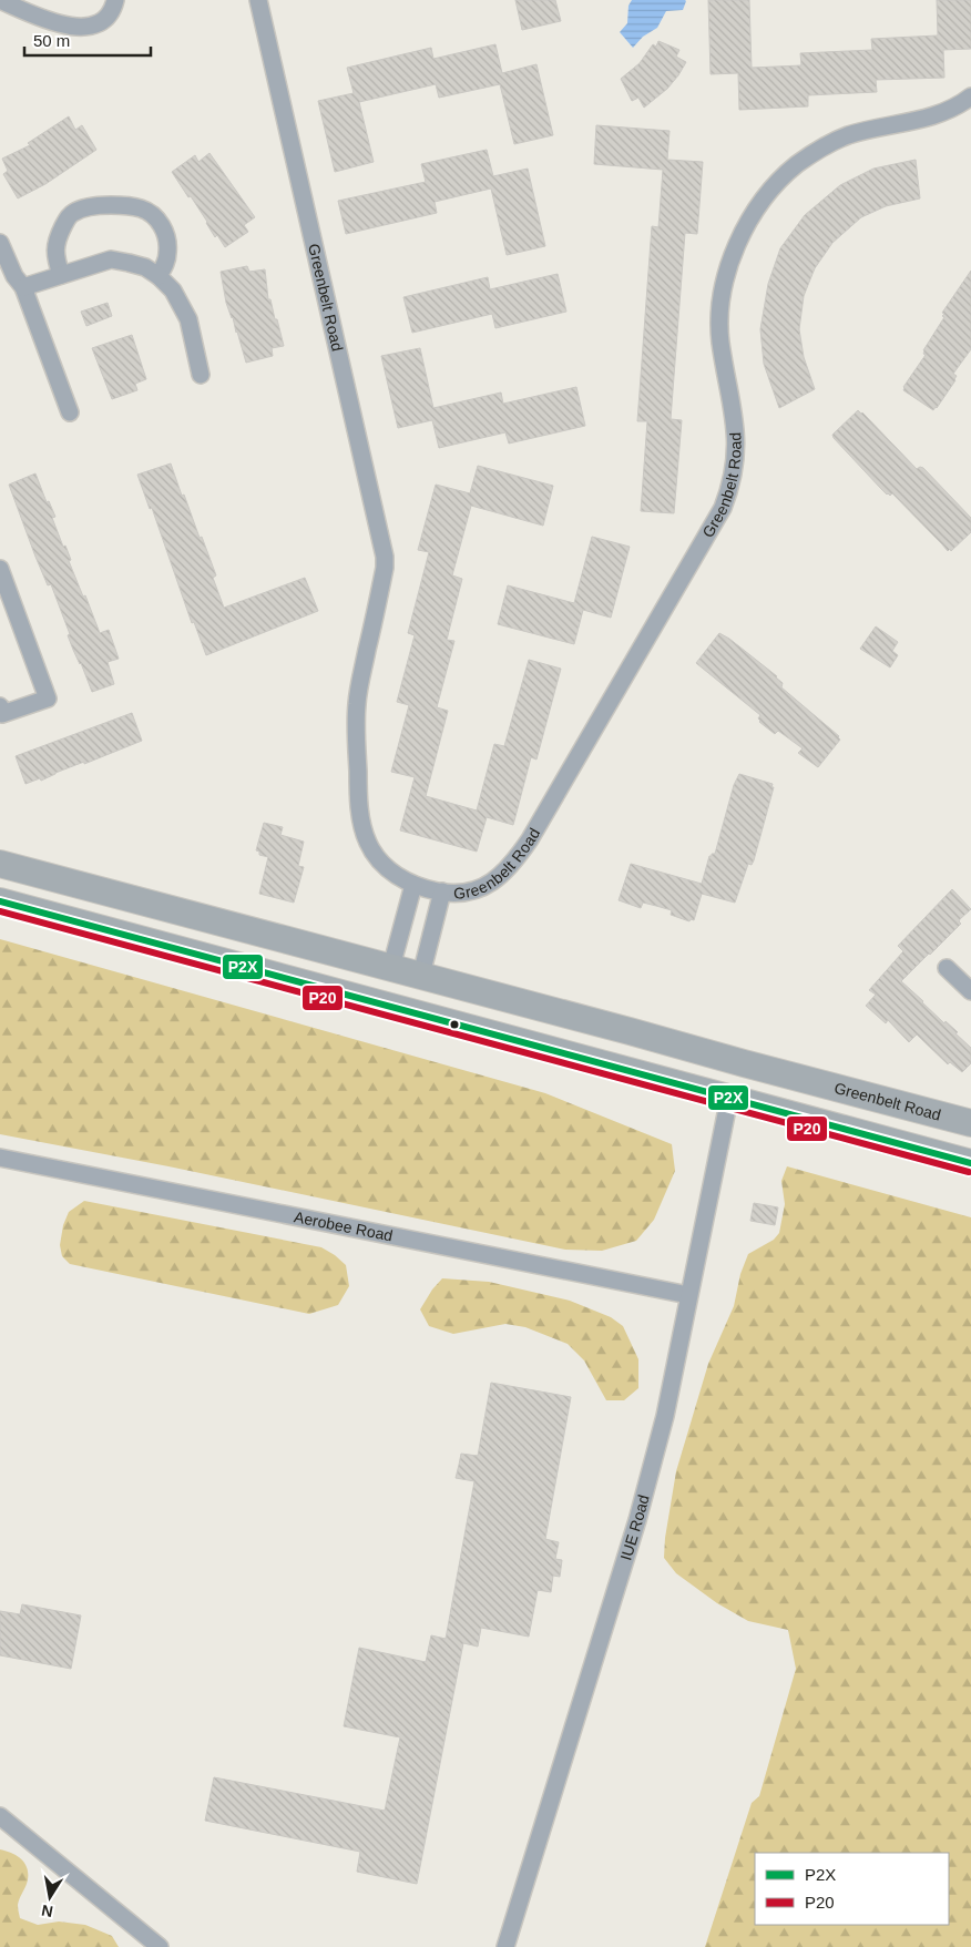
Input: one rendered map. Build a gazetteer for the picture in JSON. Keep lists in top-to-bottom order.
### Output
{
  "streets": {
    "main road": ["Greenbelt Road"],
    "street": ["Aerobee Road", "IUE Road"]
  },
  "crossings": [
    ["Aerobee Road", "IUE Road"]
  ],
  "lines": ["transit line P2X", "transit line P20"],
  "legend": ["P2X", "P20"],
  "scale_bar": "50 m",
  "north": "bottom"
}
